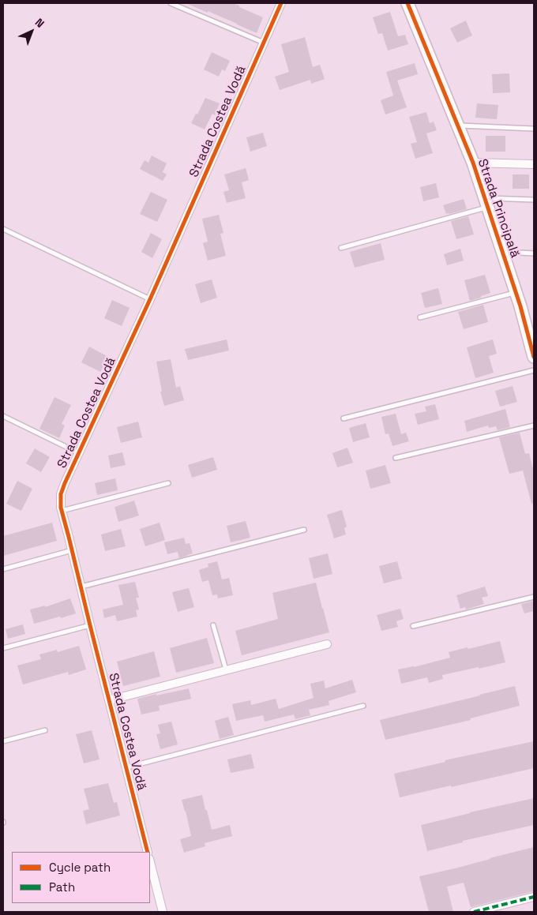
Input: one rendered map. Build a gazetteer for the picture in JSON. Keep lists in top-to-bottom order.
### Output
{
  "streets": {
    "street": ["Strada Costea Vodă", "Strada Principală"]
  },
  "legend": ["Cycle path", "Path"],
  "north": "top right"
}
